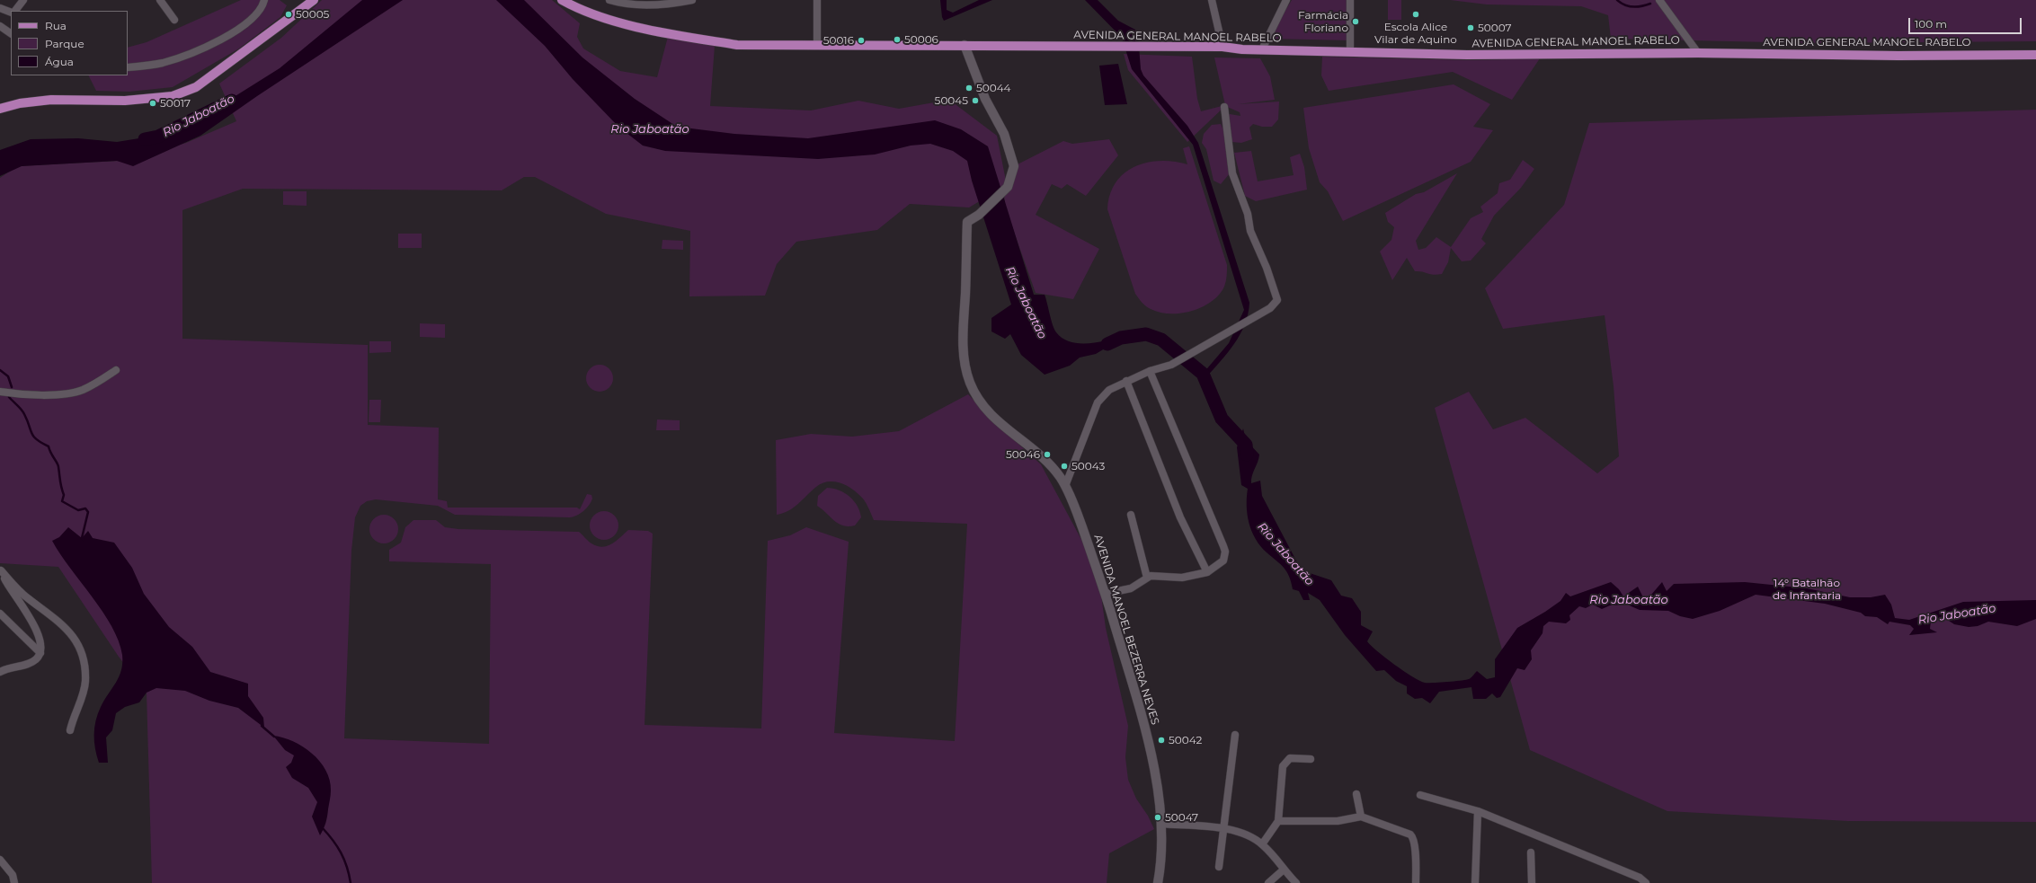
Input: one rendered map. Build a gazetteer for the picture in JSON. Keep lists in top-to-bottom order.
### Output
{
  "streets": {
    "main road": ["AVENIDA GENERAL MANOEL RABELO"],
    "street": ["AVENIDA MANOEL BEZERRA NEVES"]
  },
  "crossings": [
    ["AVENIDA GENERAL MANOEL RABELO", "AVENIDA MANOEL BEZERRA NEVES"]
  ],
  "water": ["Rio Jaboatão"],
  "parks": ["14° Batalhão de Infantaria"],
  "places": [
    "50005",
    "Escola Alice Vilar de Aquino",
    "Farmácia Floriano",
    "50007",
    "50006",
    "50016",
    "50044",
    "50045",
    "50017",
    "50046",
    "50043",
    "50042",
    "50047"
  ],
  "legend": ["Rua", "Parque", "Água"],
  "scale_bar": "100 m"
}
